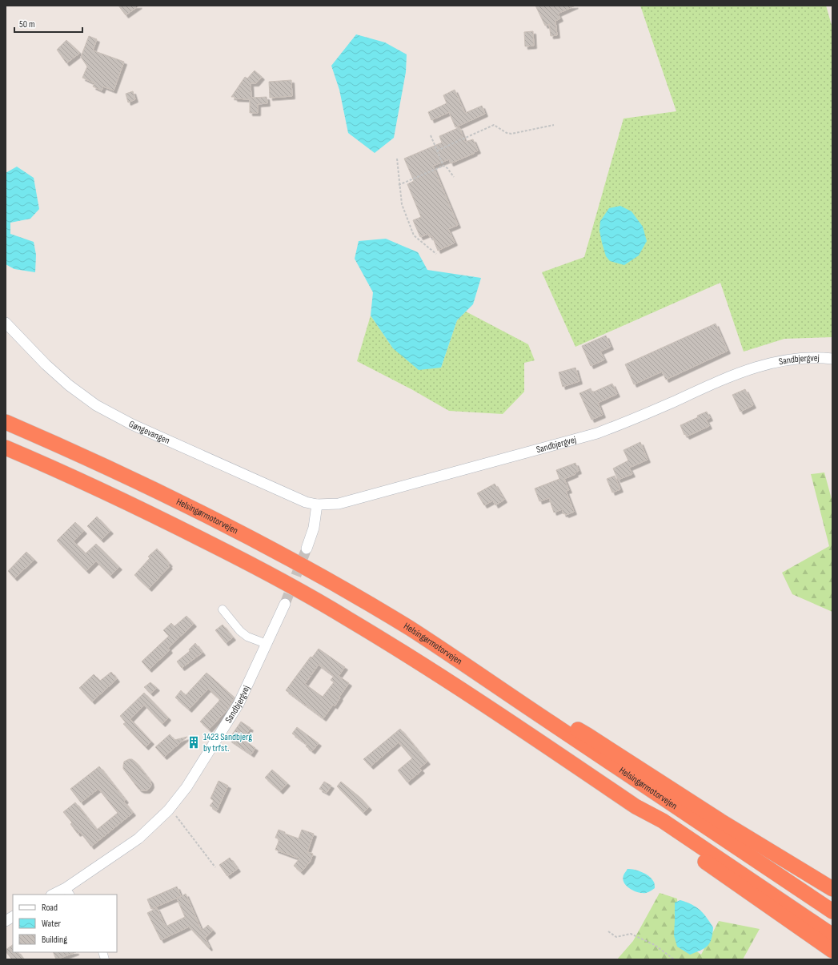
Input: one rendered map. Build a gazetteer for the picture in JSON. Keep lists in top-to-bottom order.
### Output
{
  "streets": {
    "highway": ["Helsingørmotorvejen"],
    "street": ["Sandbjergvej", "Gøngevangen"]
  },
  "crossings": [
    ["Sandbjergvej", "Gøngevangen"]
  ],
  "places": {
    "building": ["1423 Sandbjerg by trfst."]
  },
  "legend": ["Road", "Water", "Building"],
  "scale_bar": "50 m"
}
